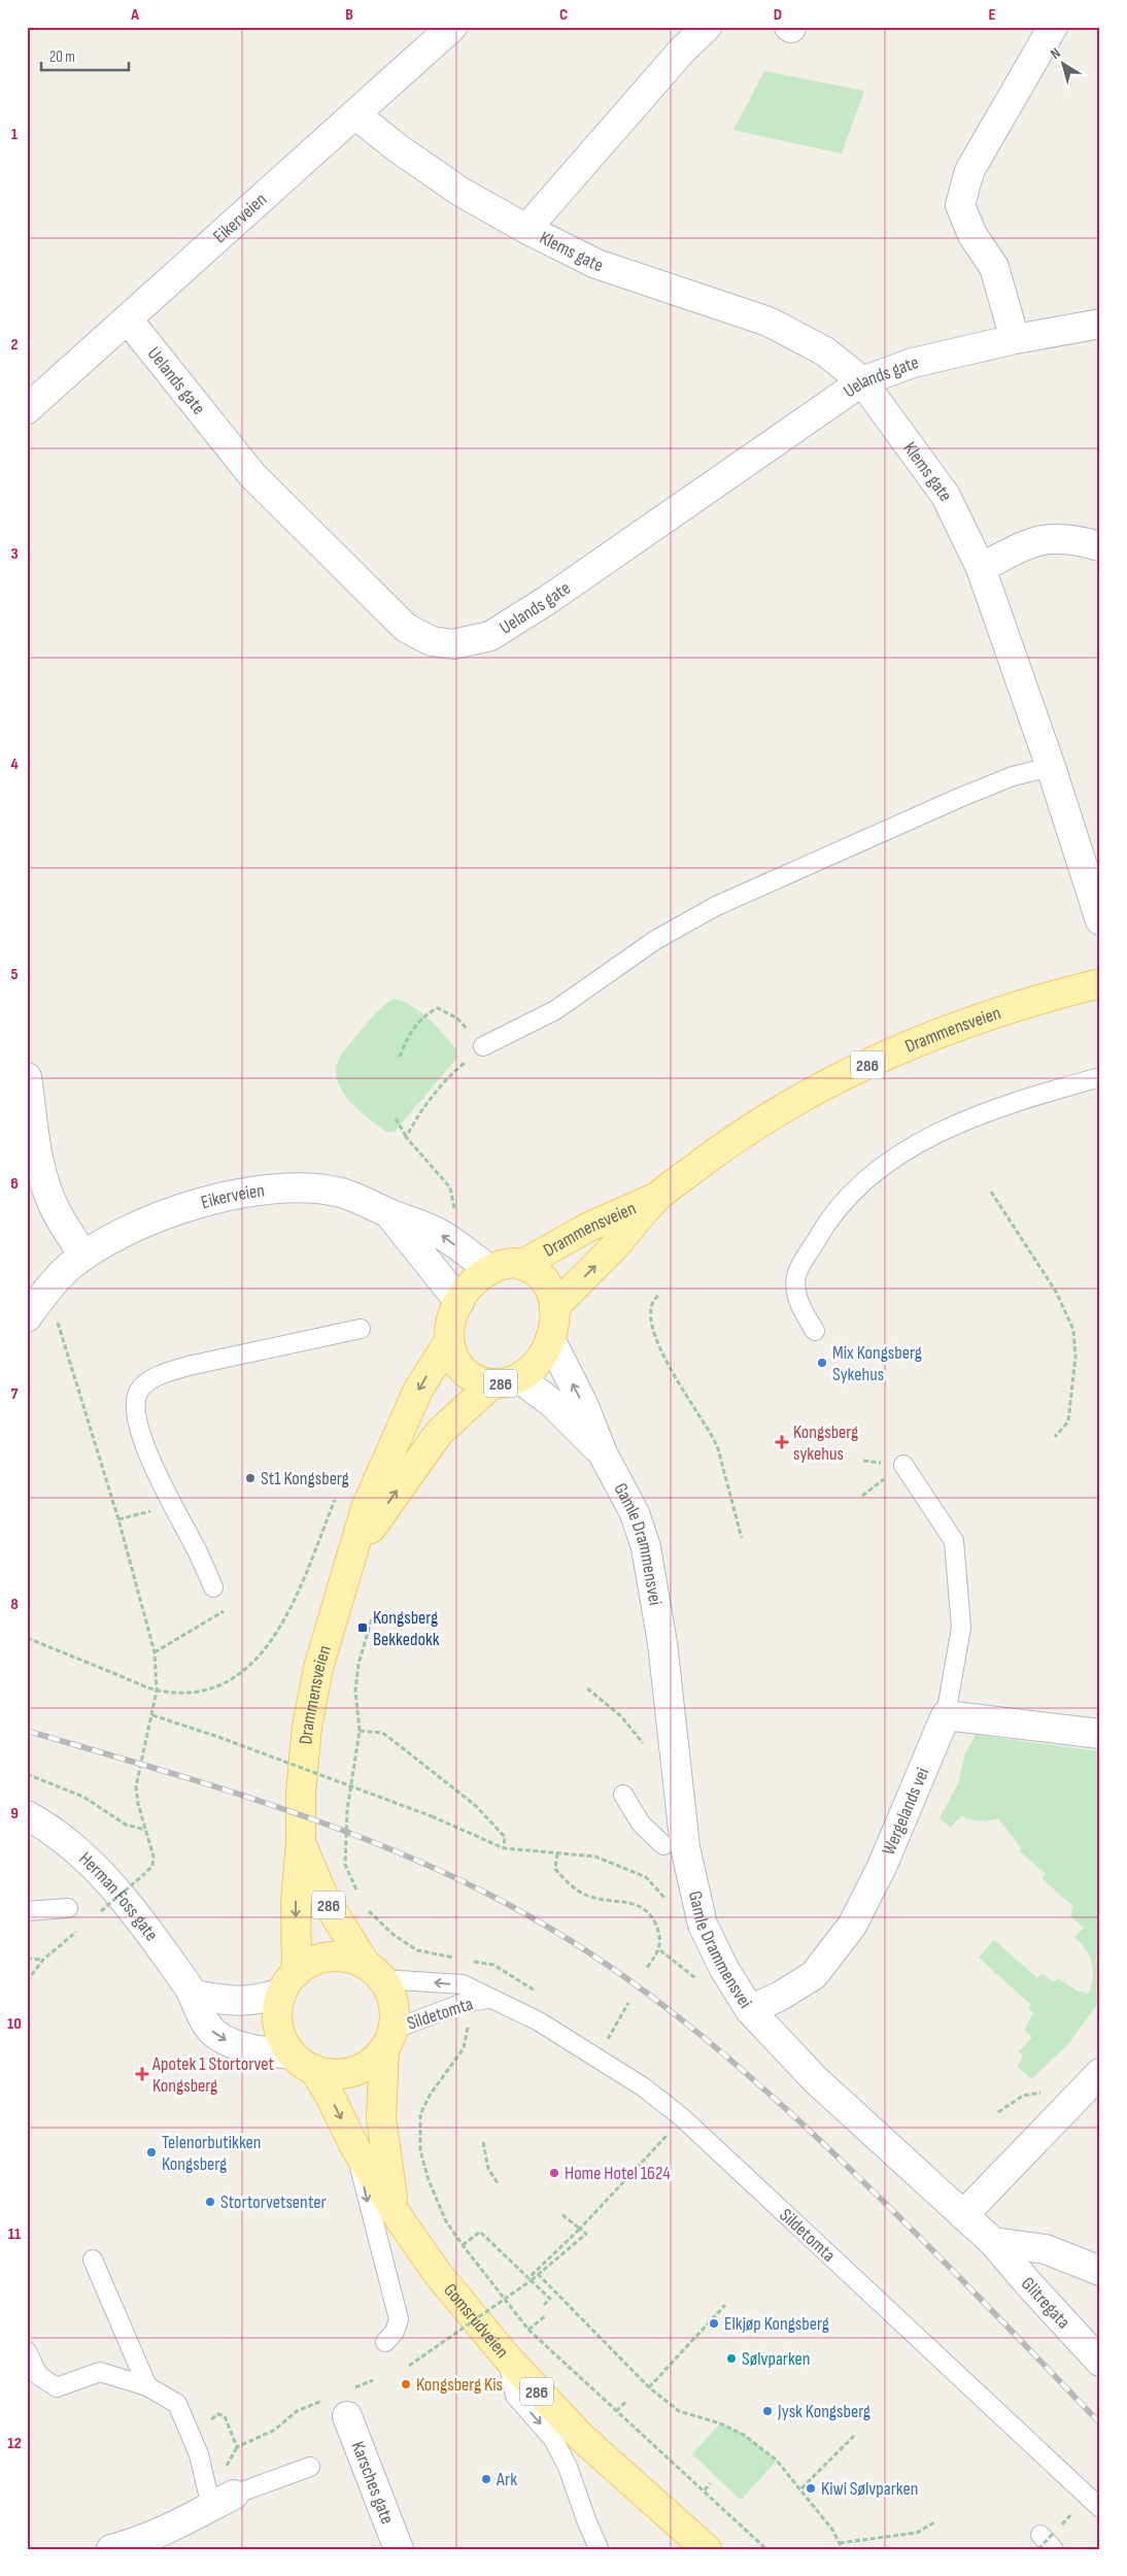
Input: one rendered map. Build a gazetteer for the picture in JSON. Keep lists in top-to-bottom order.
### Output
{
  "streets": {
    "main road": ["Drammensveien", "286", "Gomsrudveien"],
    "street": [
      "Eikerveien",
      "Klems gate",
      "Uelands gate",
      "Gamle Drammensvei",
      "Wergelands vei",
      "Herman Foss gate",
      "Glitregata",
      "Karsches gate"
    ],
    "lane": ["Sildetomta"]
  },
  "crossings": [
    ["Eikerveien", "Klems gate"],
    ["Eikerveien", "Uelands gate"],
    ["Eikerveien", "Drammensveien"],
    ["Eikerveien", "286"],
    ["Eikerveien", "Gamle Drammensvei"],
    ["Klems gate", "Uelands gate"],
    ["Drammensveien", "286"],
    ["Drammensveien", "Gamle Drammensvei"],
    ["Drammensveien", "Herman Foss gate"],
    ["Drammensveien", "Sildetomta"],
    ["Drammensveien", "Gomsrudveien"],
    ["286", "Gamle Drammensvei"],
    ["286", "Herman Foss gate"],
    ["286", "Sildetomta"],
    ["286", "Gomsrudveien"],
    ["Gamle Drammensvei", "Wergelands vei"],
    ["Gamle Drammensvei", "Glitregata"],
    ["Herman Foss gate", "Sildetomta"],
    ["Herman Foss gate", "Gomsrudveien"],
    ["Sildetomta", "Gomsrudveien"]
  ],
  "places": {
    "other": [
      "Mix Kongsberg Sykehus",
      "St1 Kongsberg",
      "Telenorbutikken Kongsberg",
      "Home Hotel 1624",
      "Stortorvetsenter",
      "Elkjøp Kongsberg",
      "Sølvparken",
      "Kongsberg Kis",
      "Jysk Kongsberg",
      "Ark",
      "Kiwi Sølvparken"
    ],
    "health": ["Kongsberg sykehus", "Apotek 1 Stortorvet Kongsberg"],
    "transit": ["Kongsberg Bekkedokk"]
  },
  "scale_bar": "20 m",
  "north": "top left",
  "grid": {
    "columns": [
      "A",
      "B",
      "C",
      "D",
      "E"
    ],
    "rows": [
      "1",
      "2",
      "3",
      "4",
      "5",
      "6",
      "7",
      "8",
      "9",
      "10",
      "11",
      "12"
    ]
  }
}
